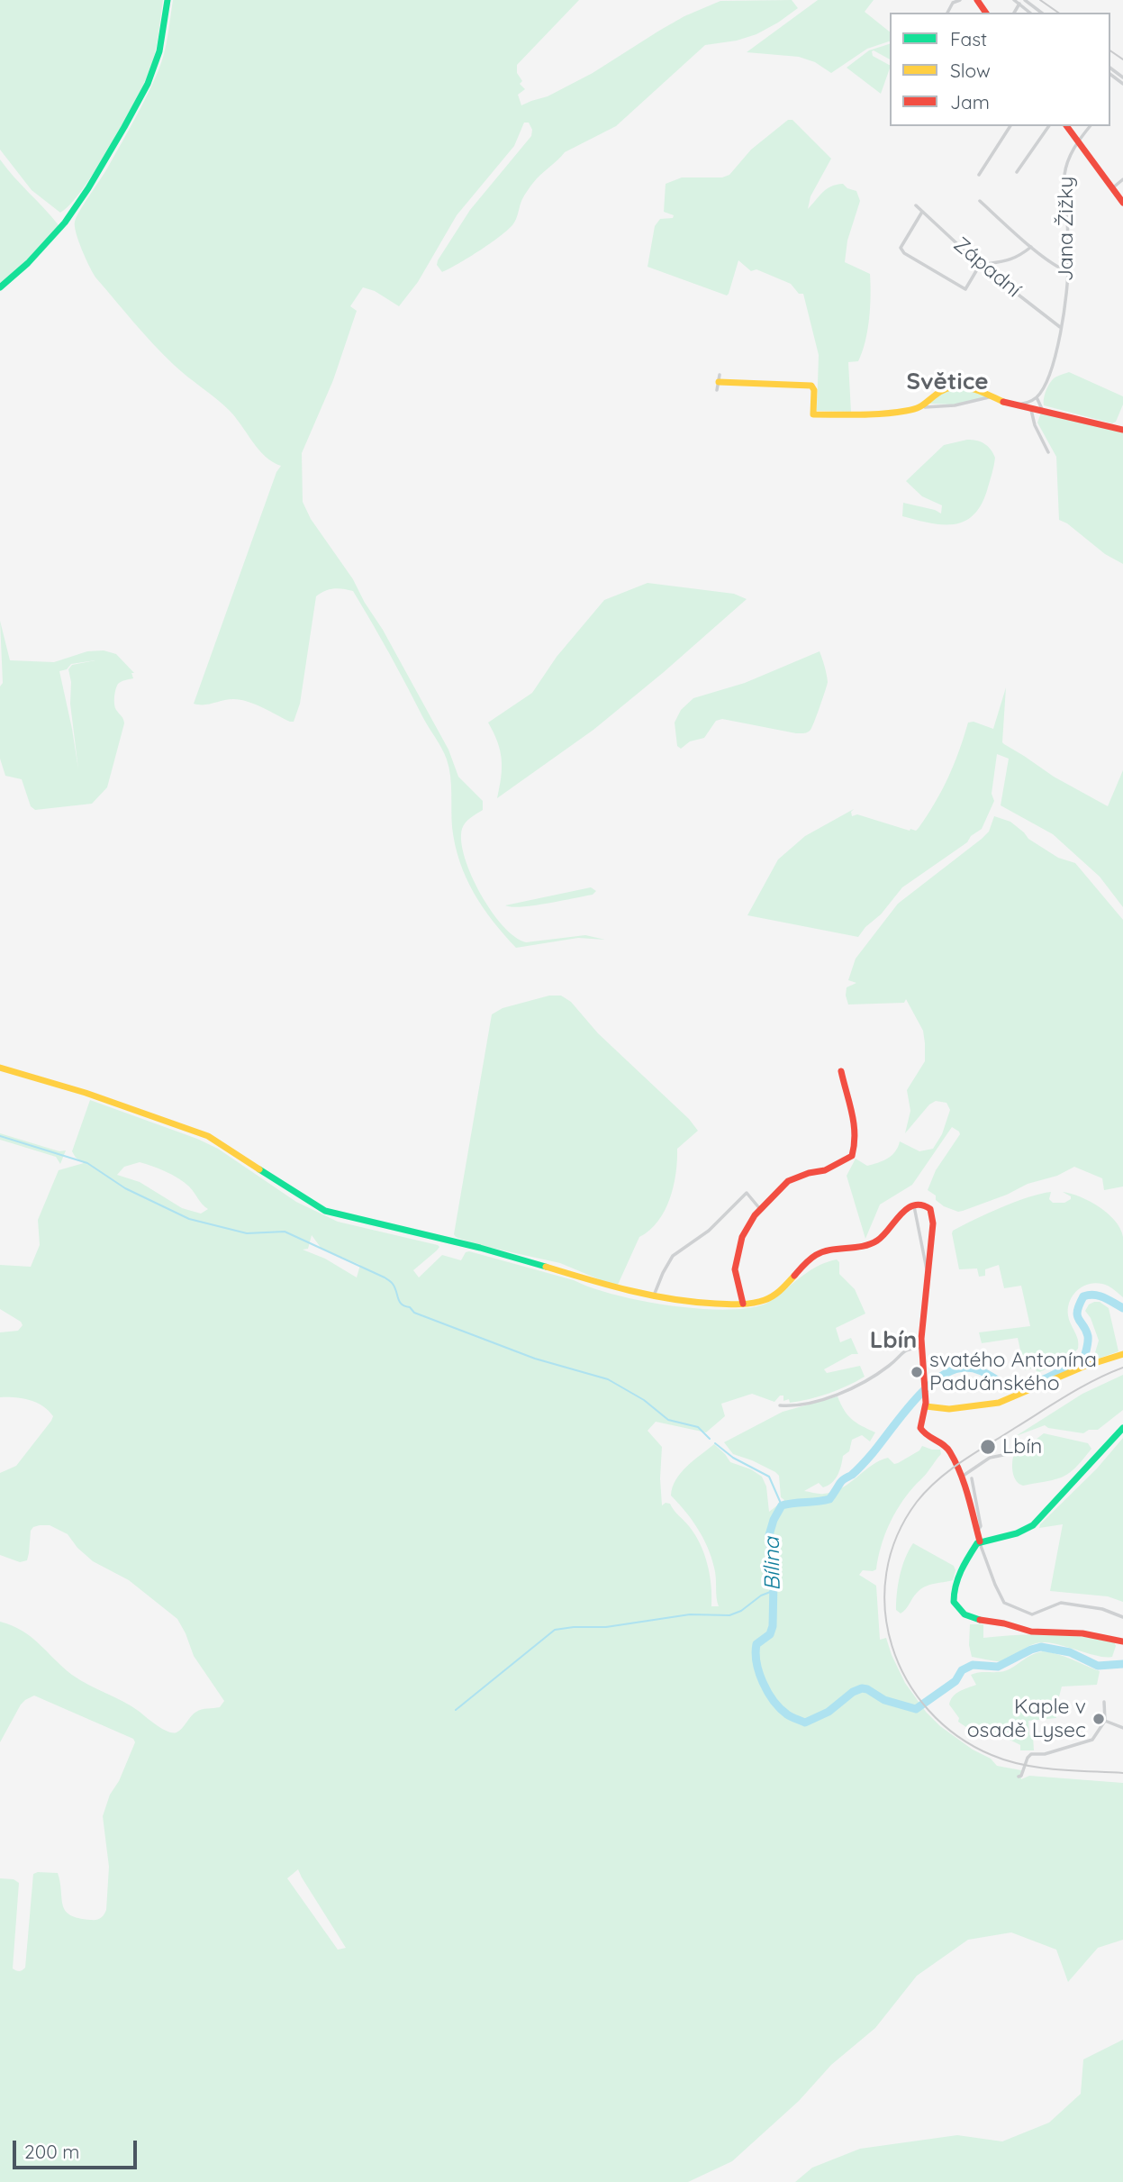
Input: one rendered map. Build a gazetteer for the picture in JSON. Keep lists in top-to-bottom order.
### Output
{
  "streets": {
    "street": ["Jana Žižky", "Západní"]
  },
  "crossings": [
    ["Jana Žižky", "Západní"]
  ],
  "districts": ["Světice", "Lbín"],
  "water": ["Bílina"],
  "places": ["svatého Antonína Paduánského", "Lbín", "Kaple v osadě Lysec"],
  "legend": ["Fast", "Slow", "Jam"],
  "scale_bar": "200 m"
}
